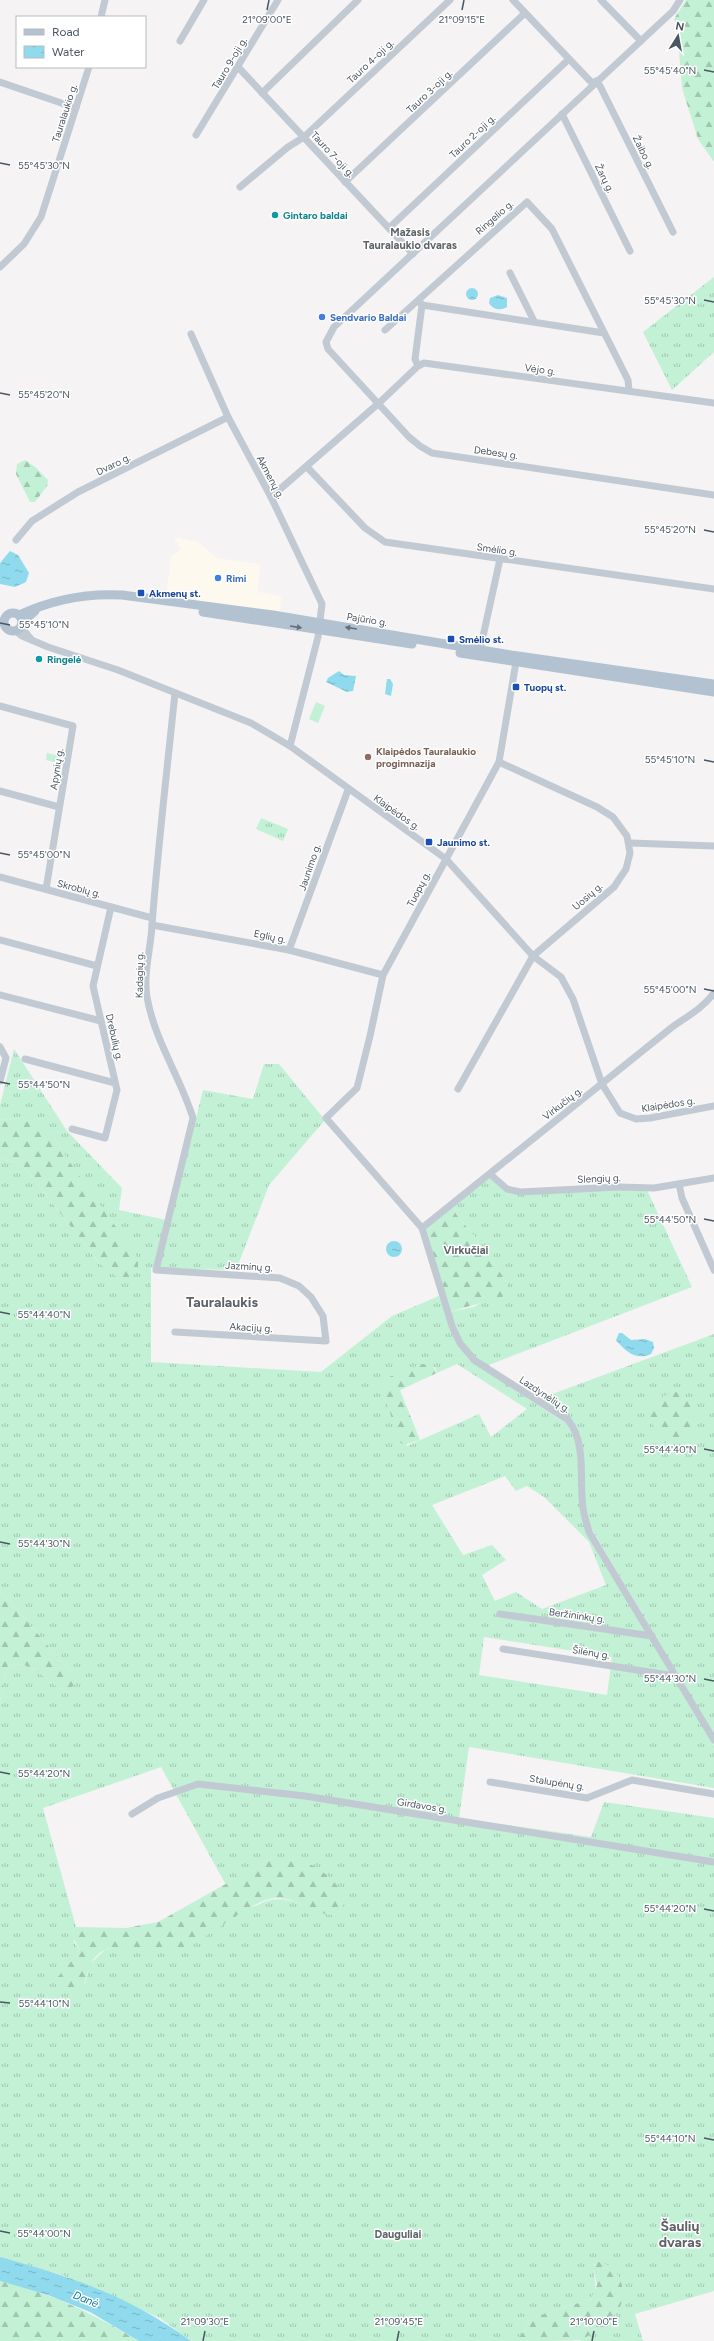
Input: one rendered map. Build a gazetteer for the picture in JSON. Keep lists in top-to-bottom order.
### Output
{
  "streets": {
    "main road": ["Pajūrio g."],
    "street": [
      "Tauro 4-oji g.",
      "Tauro 9-oji g.",
      "Tauro 3-oji g.",
      "Tauralaukio g.",
      "Tauro 2-oji g.",
      "Žaibo g.",
      "Tauro 7-oji g.",
      "Žarų g.",
      "Ringelio g.",
      "Vėjo g.",
      "Debesų g.",
      "Dvaro g.",
      "Akmenų g.",
      "Smėlio g.",
      "Apynių g.",
      "Klaipėdos g.",
      "Jaunimo g.",
      "Skroblų g.",
      "Tuopų g.",
      "Uosių g.",
      "Eglių g.",
      "Kadagių g.",
      "Drebulių g.",
      "Virkučių g.",
      "Slengių g.",
      "Jazminų g.",
      "Akacijų g.",
      "Lazdynėlių g.",
      "Beržininkų g.",
      "Šilėnų g.",
      "Stalupėnų g.",
      "Girdavos g."
    ]
  },
  "crossings": [
    ["Tauro 4-oji g.", "Tauro 7-oji g."],
    ["Tauro 9-oji g.", "Tauro 7-oji g."],
    ["Tauro 3-oji g.", "Žaibo g."],
    ["Tauro 3-oji g.", "Tauro 7-oji g."],
    ["Tauro 2-oji g.", "Žaibo g."],
    ["Tauro 2-oji g.", "Tauro 7-oji g."],
    ["Tauro 7-oji g.", "Debesų g."],
    ["Ringelio g.", "Vėjo g."],
    ["Dvaro g.", "Akmenų g."],
    ["Akmenų g.", "Pajūrio g."],
    ["Akmenų g.", "Klaipėdos g."],
    ["Pajūrio g.", "Klaipėdos g."],
    ["Pajūrio g.", "Tuopų g."],
    ["Apynių g.", "Skroblų g."],
    ["Klaipėdos g.", "Jaunimo g."],
    ["Klaipėdos g.", "Tuopų g."],
    ["Klaipėdos g.", "Uosių g."],
    ["Klaipėdos g.", "Kadagių g."],
    ["Klaipėdos g.", "Virkučių g."],
    ["Jaunimo g.", "Eglių g."],
    ["Skroblų g.", "Eglių g."],
    ["Skroblų g.", "Kadagių g."],
    ["Skroblų g.", "Drebulių g."],
    ["Tuopų g.", "Eglių g."],
    ["Tuopų g.", "Lazdynėlių g."],
    ["Eglių g.", "Kadagių g."],
    ["Kadagių g.", "Jazminų g."],
    ["Virkučių g.", "Slengių g."],
    ["Virkučių g.", "Lazdynėlių g."],
    ["Jazminų g.", "Akacijų g."],
    ["Lazdynėlių g.", "Beržininkų g."],
    ["Lazdynėlių g.", "Šilėnų g."]
  ],
  "districts": [
    "Mažasis Tauralaukio dvaras",
    "Virkučiai",
    "Tauralaukis",
    "Šaulių dvaras",
    "Dauguliai"
  ],
  "water": ["Danė"],
  "places": {
    "other": [
      "Gintaro baldai",
      "Sendvario Baldai",
      "Rimi",
      "Ringelė",
      "Klaipėdos Tauralaukio progimnazija"
    ],
    "transit": [
      "Akmenų st.",
      "Smėlio st.",
      "Tuopų st.",
      "Jaunimo st."
    ]
  },
  "legend": ["Road", "Water"],
  "north": "top",
  "coordinates": [
    "21°09'00\"E",
    "21°09'15\"E",
    "55°45'40\"N",
    "55°45'30\"N",
    "55°45'20\"N",
    "55°45'10\"N",
    "55°45'00\"N",
    "55°44'50\"N",
    "55°44'40\"N",
    "55°44'30\"N",
    "55°44'20\"N",
    "55°44'10\"N",
    "55°44'00\"N",
    "21°09'30\"E",
    "21°09'45\"E",
    "21°10'00\"E"
  ]
}
